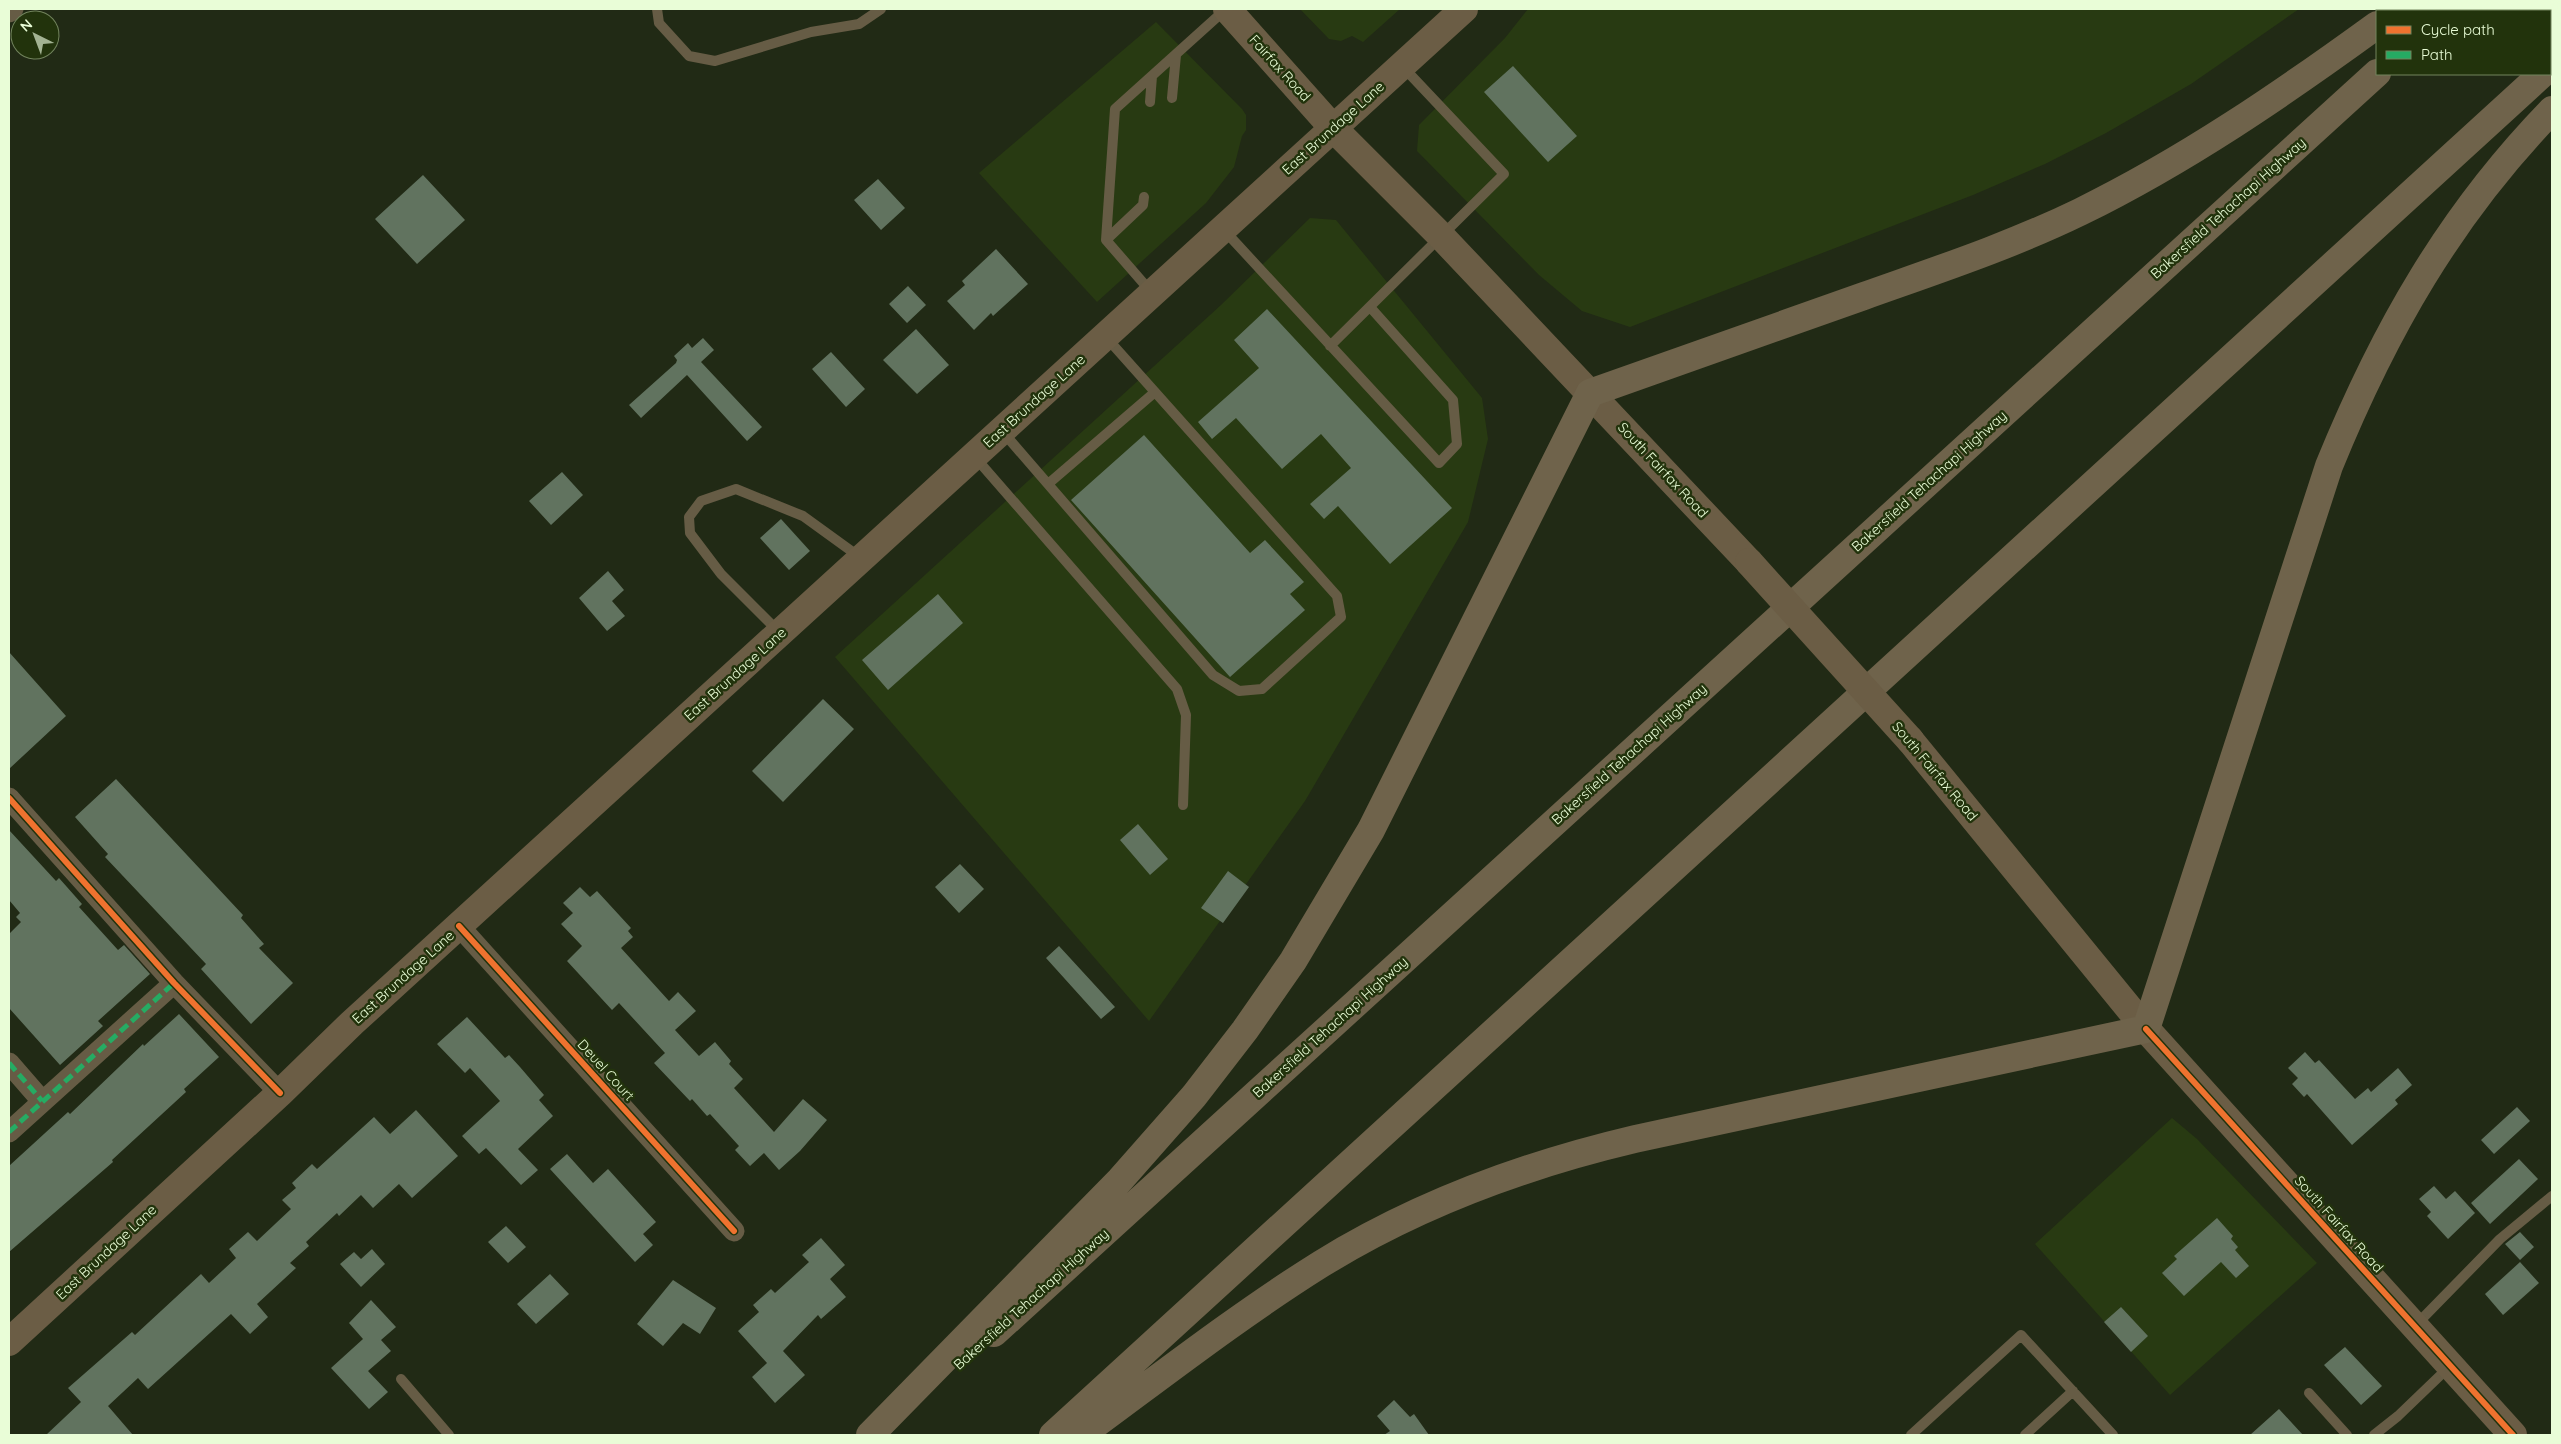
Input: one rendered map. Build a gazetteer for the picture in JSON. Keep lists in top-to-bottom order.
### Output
{
  "streets": {
    "highway": ["Bakersfield Tehachapi Highway"],
    "main road": ["Fairfax Road", "East Brundage Lane", "South Fairfax Road"],
    "street": ["Deuel Court"]
  },
  "crossings": [
    ["Fairfax Road", "East Brundage Lane"],
    ["Fairfax Road", "South Fairfax Road"],
    ["East Brundage Lane", "South Fairfax Road"],
    ["East Brundage Lane", "Deuel Court"]
  ],
  "legend": ["Cycle path", "Path"],
  "north": "top left"
}
